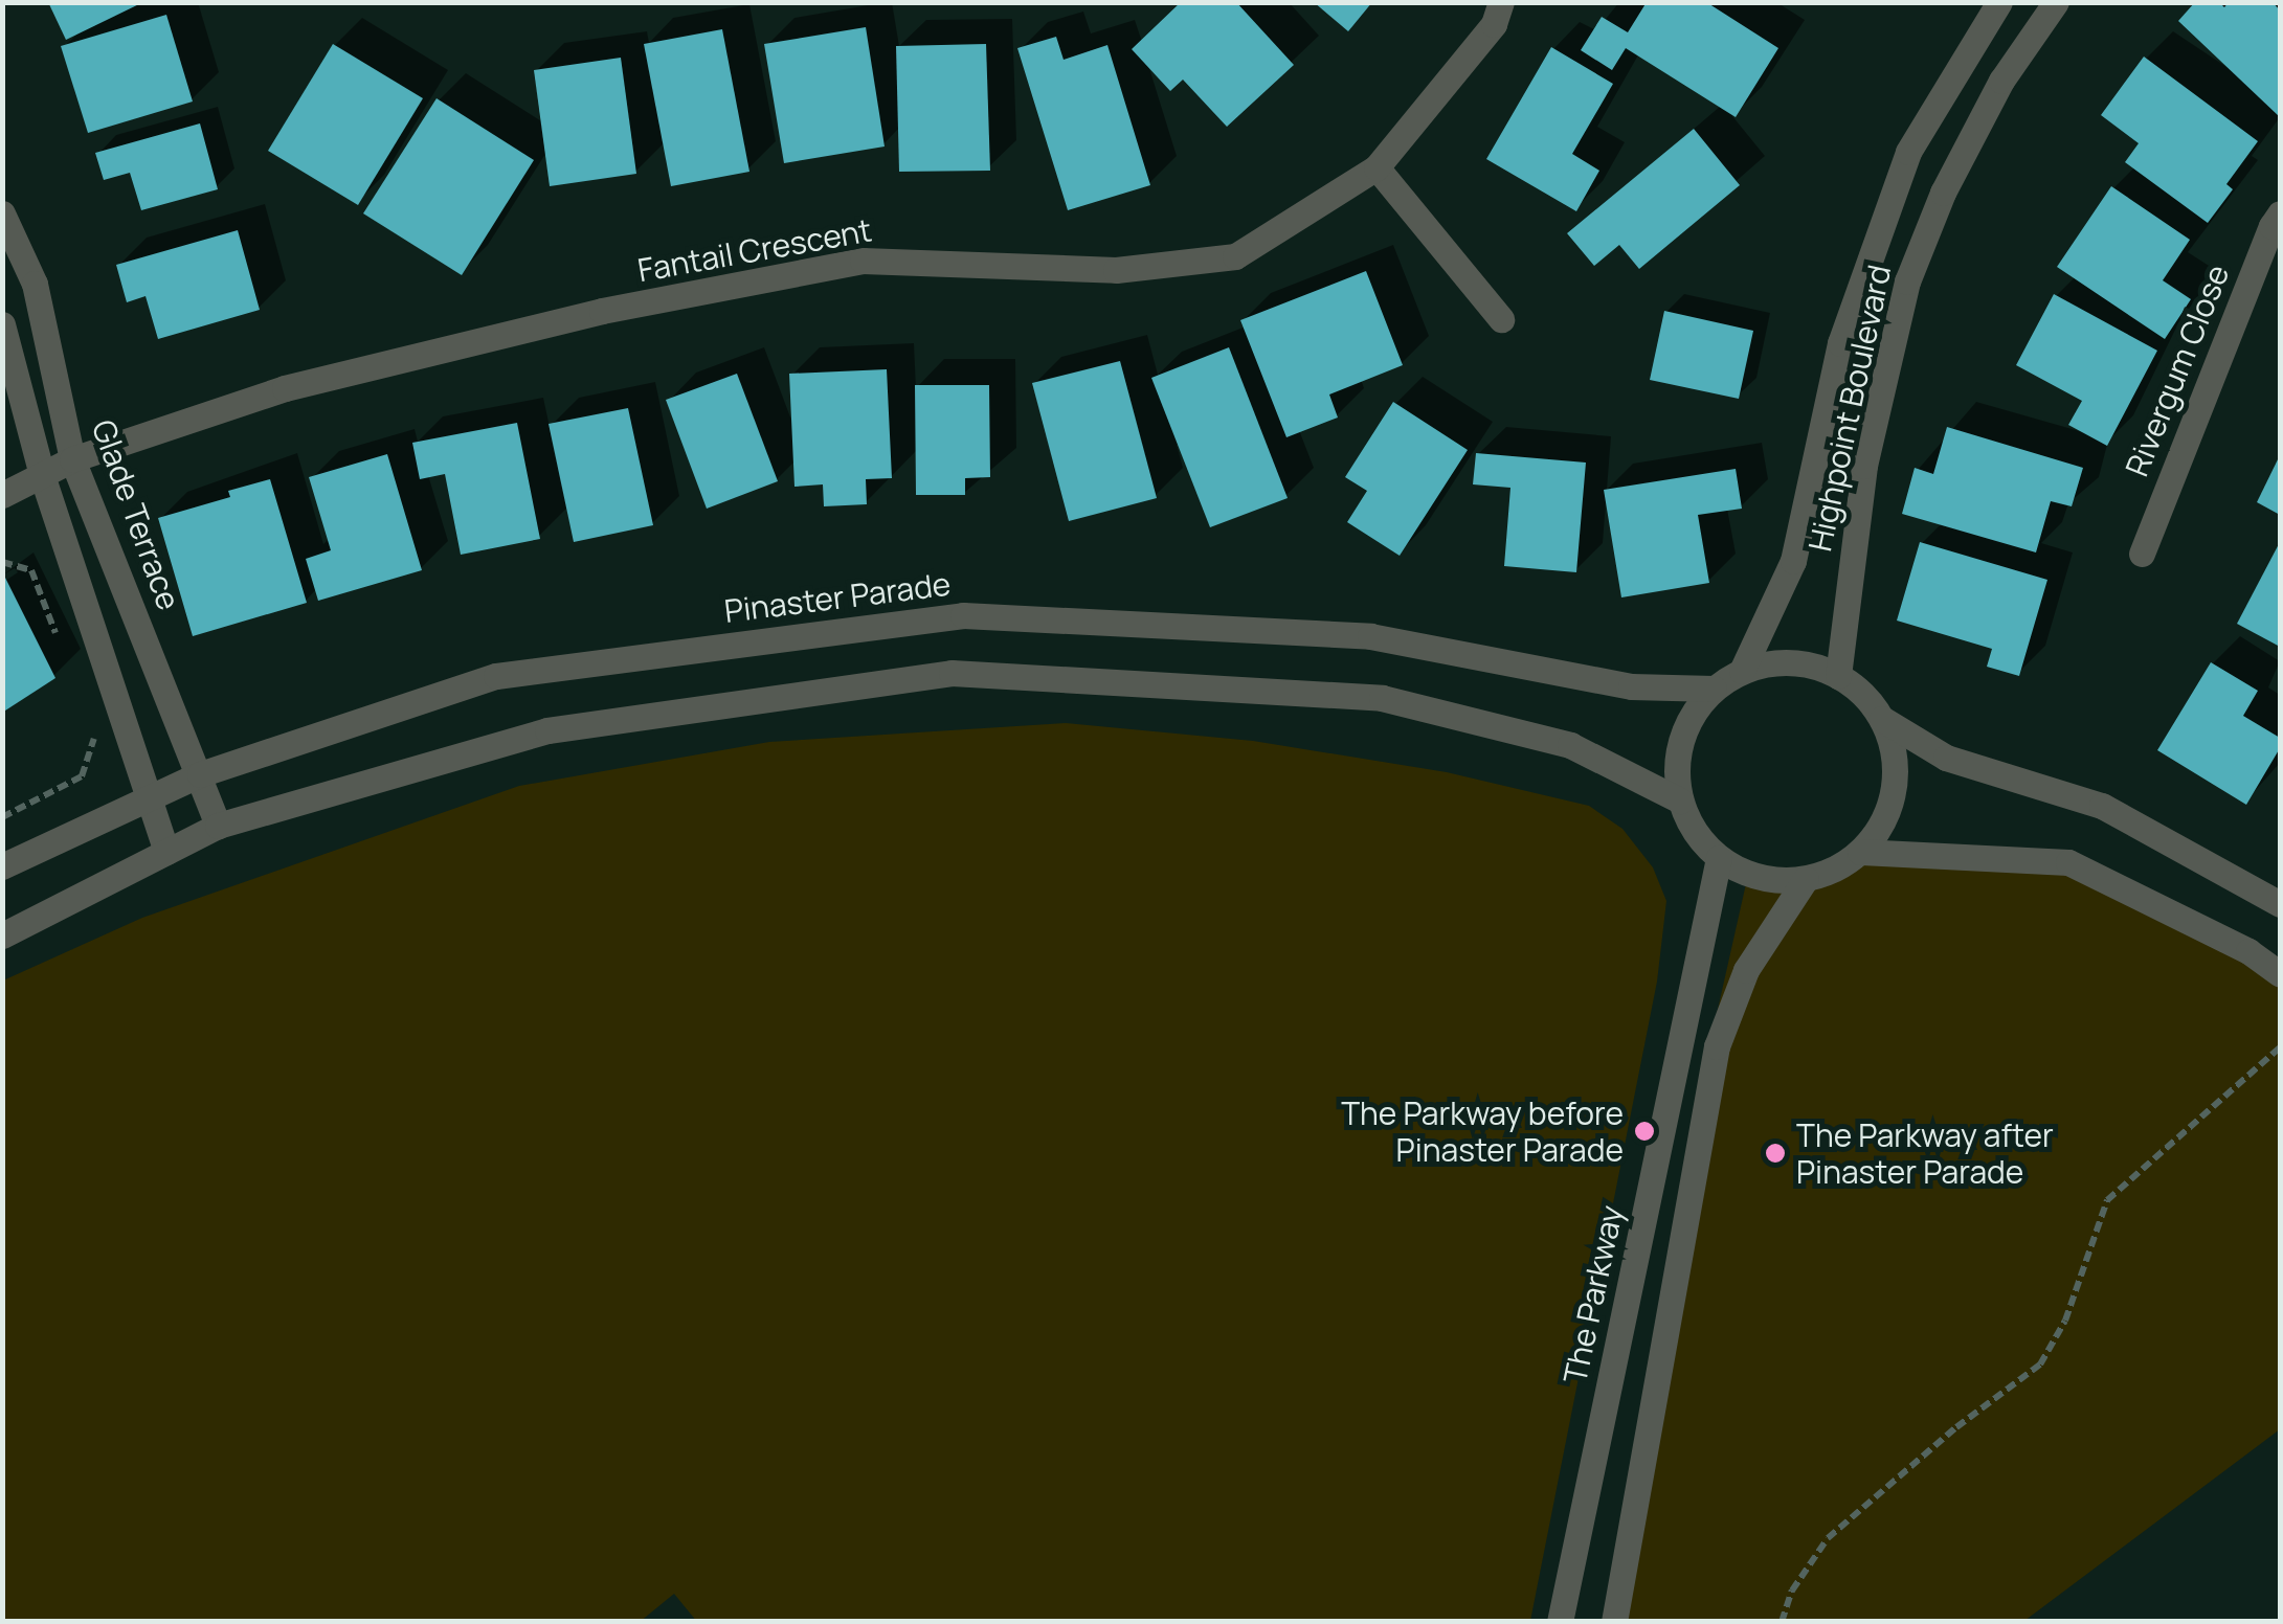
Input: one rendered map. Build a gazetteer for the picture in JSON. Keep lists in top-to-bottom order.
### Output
{
  "streets": {
    "street": [
      "Fantail Crescent",
      "Rivergum Close",
      "Highpoint Boulevard",
      "Glade Terrace",
      "Pinaster Parade",
      "The Parkway"
    ]
  },
  "crossings": [
    ["Fantail Crescent", "Glade Terrace"],
    ["Highpoint Boulevard", "Pinaster Parade"],
    ["Highpoint Boulevard", "The Parkway"],
    ["Glade Terrace", "Pinaster Parade"],
    ["Pinaster Parade", "The Parkway"]
  ],
  "places": ["The Parkway before Pinaster Parade", "The Parkway after Pinaster Parade"]
}
